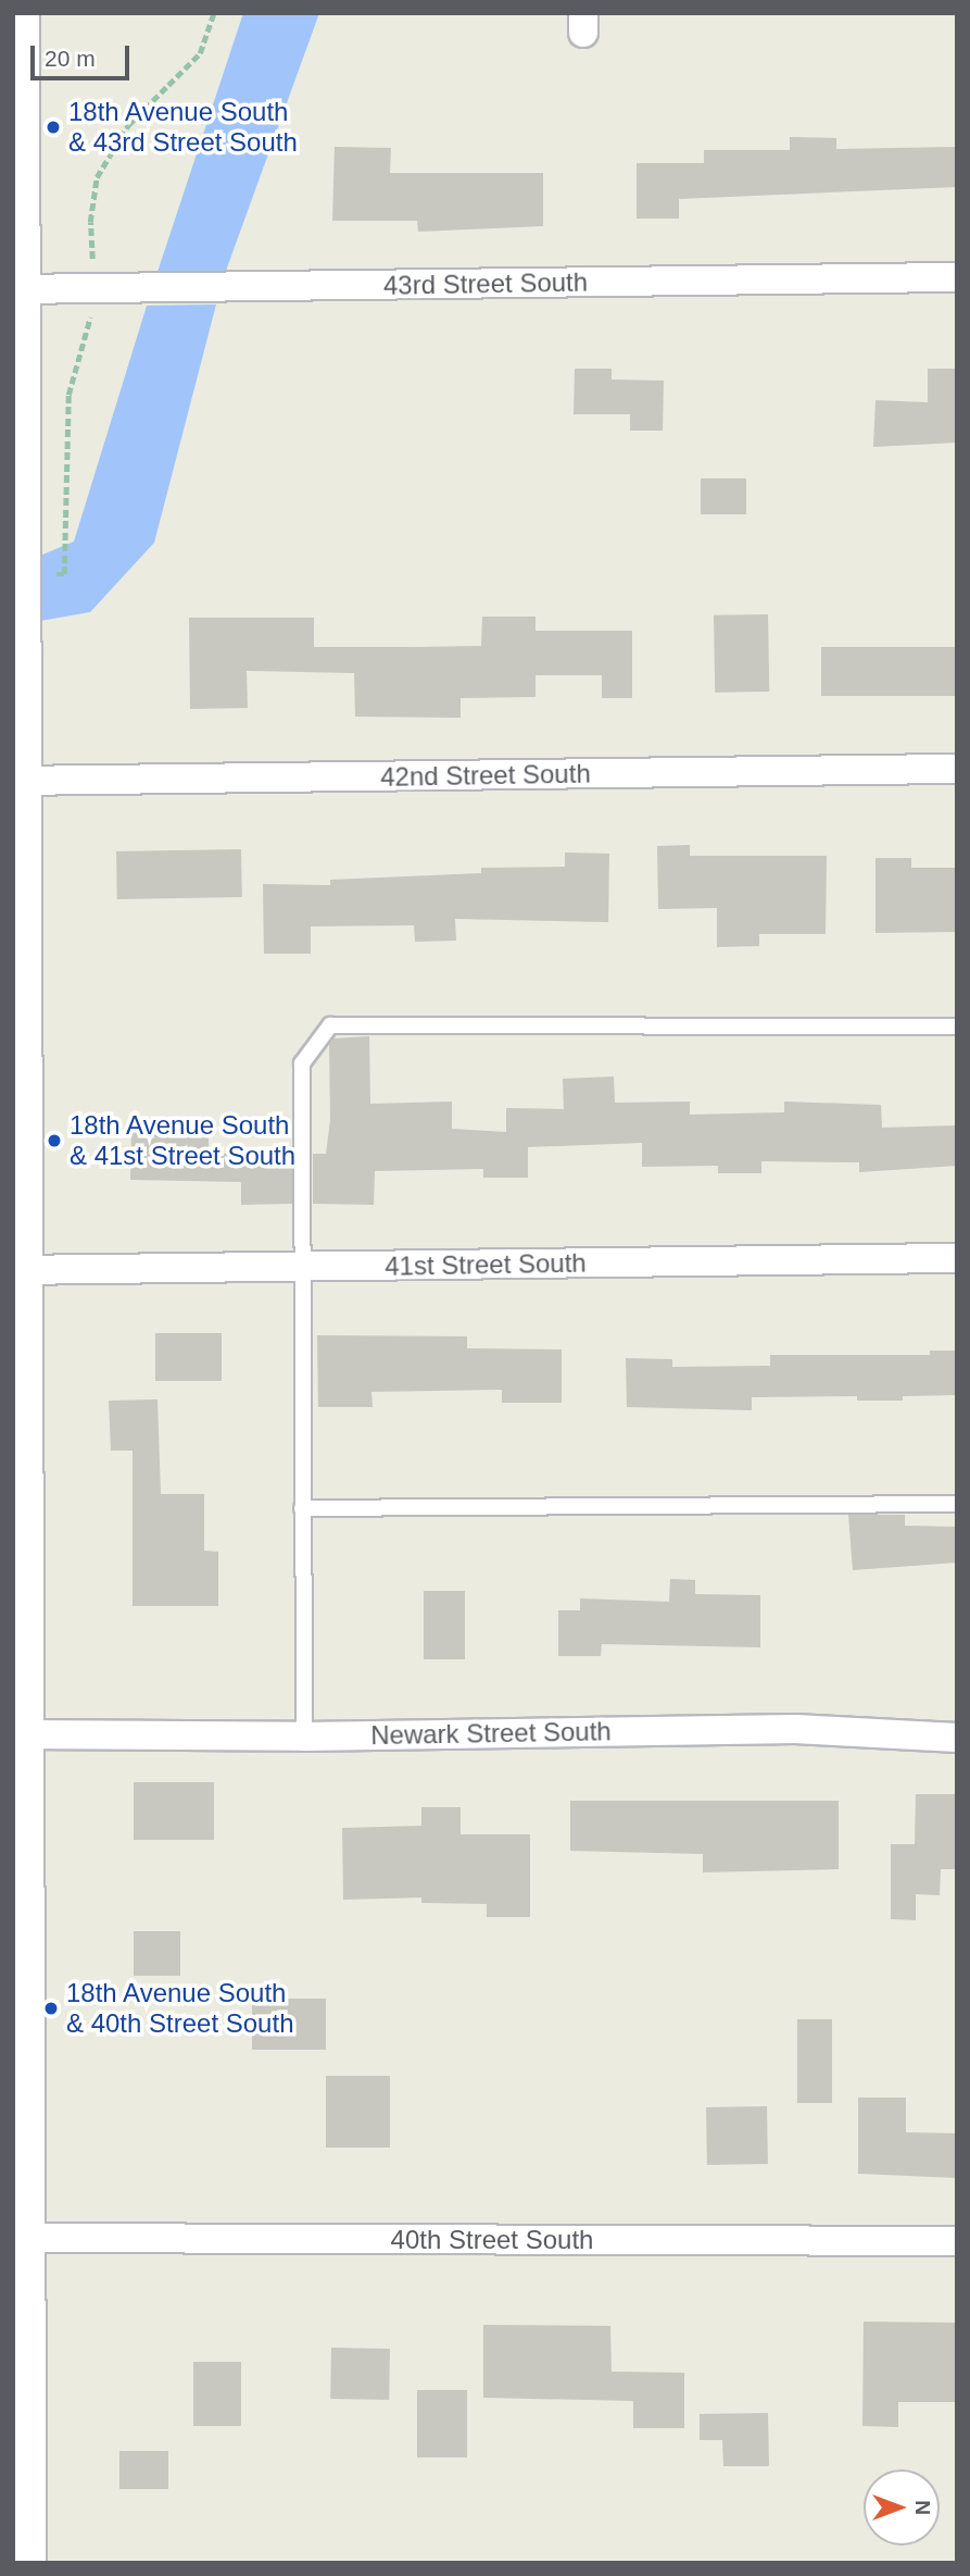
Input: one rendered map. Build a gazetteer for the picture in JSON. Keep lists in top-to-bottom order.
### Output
{
  "streets": {
    "street": [
      "43rd Street South",
      "42nd Street South",
      "41st Street South",
      "Newark Street South",
      "40th Street South"
    ]
  },
  "places": ["18th Avenue South & 43rd Street South", "18th Avenue South & 41st Street South", "18th Avenue South & 40th Street South"],
  "scale_bar": "20 m",
  "north": "right"
}
